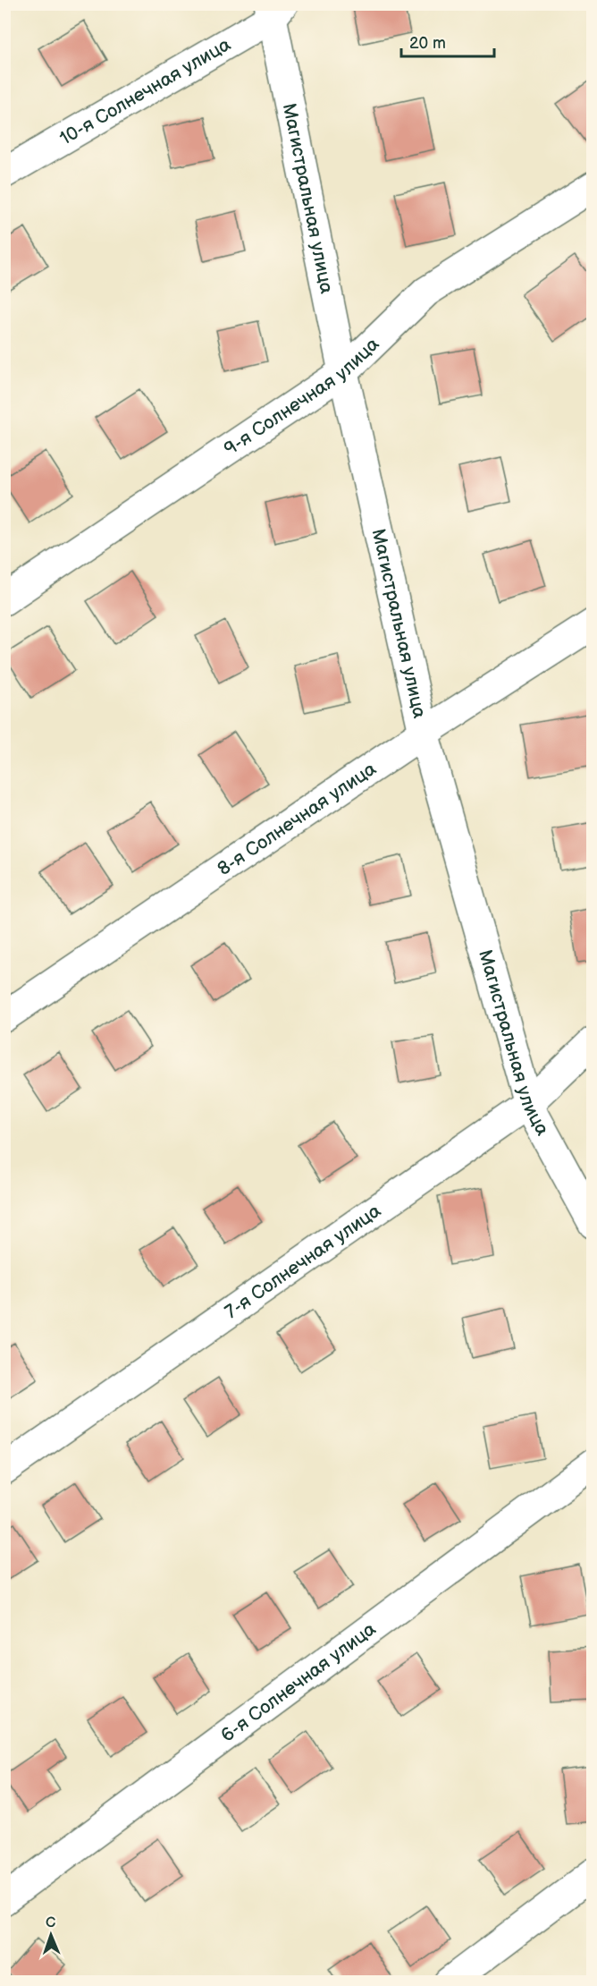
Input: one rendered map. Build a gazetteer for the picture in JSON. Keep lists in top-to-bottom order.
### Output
{
  "streets": {
    "street": [
      "10-я Солнечная улица",
      "Магистральная улица",
      "9-я Солнечная улица",
      "8-я Солнечная улица",
      "7-я Солнечная улица",
      "6-я Солнечная улица"
    ]
  },
  "crossings": [
    ["10-я Солнечная улица", "Магистральная улица"],
    ["Магистральная улица", "9-я Солнечная улица"],
    ["Магистральная улица", "8-я Солнечная улица"],
    ["Магистральная улица", "7-я Солнечная улица"]
  ],
  "scale_bar": "20 m",
  "north": "top"
}
